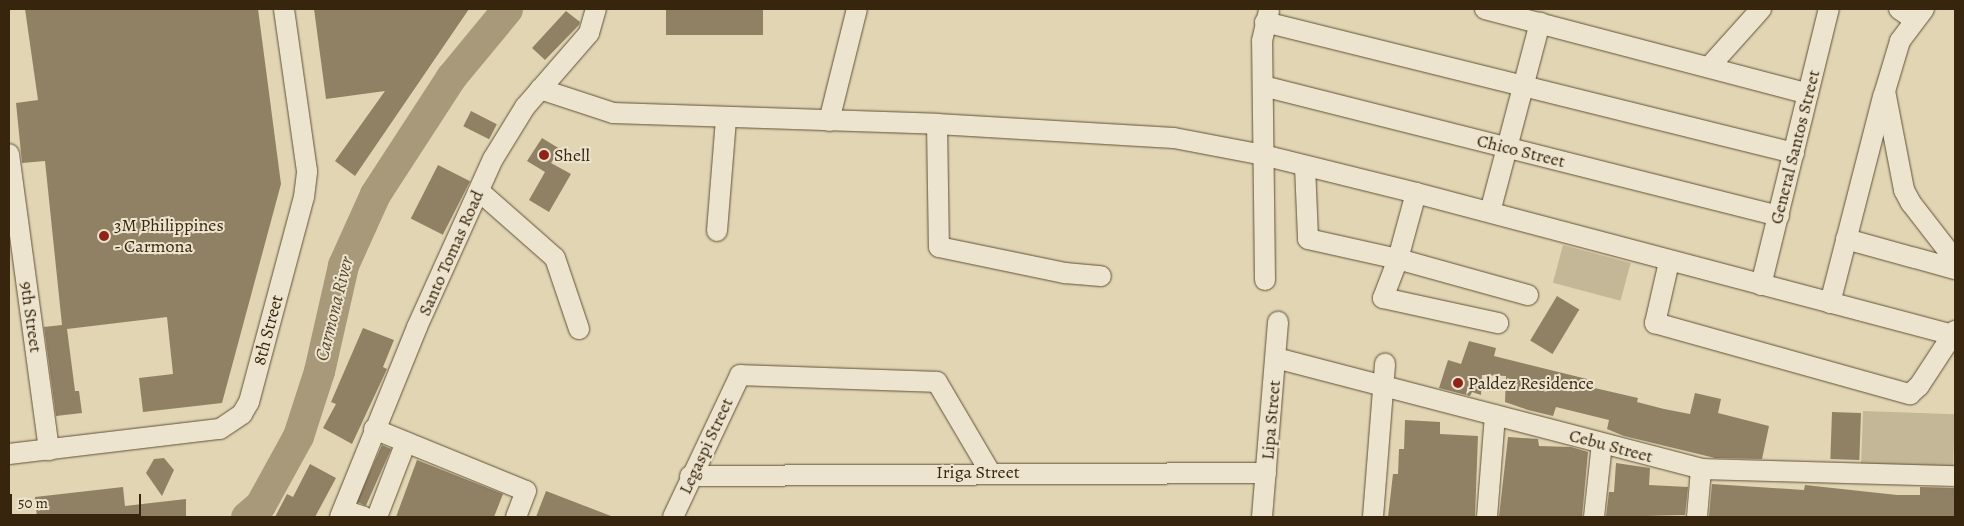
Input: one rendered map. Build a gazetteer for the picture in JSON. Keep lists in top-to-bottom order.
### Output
{
  "streets": {
    "street": [
      "General Santos Street",
      "Chico Street",
      "Santo Tomas Road",
      "9th Street",
      "8th Street",
      "Lipa Street",
      "Legaspi Street",
      "Cebu Street",
      "Iriga Street"
    ]
  },
  "crossings": [
    ["General Santos Street", "Chico Street"],
    ["9th Street", "8th Street"],
    ["Lipa Street", "Cebu Street"],
    ["Lipa Street", "Iriga Street"],
    ["Legaspi Street", "Iriga Street"]
  ],
  "water": ["Carmona River"],
  "places": ["Shell", "3M Philippines - Carmona", "Paldez Residence"],
  "scale_bar": "50 m"
}
